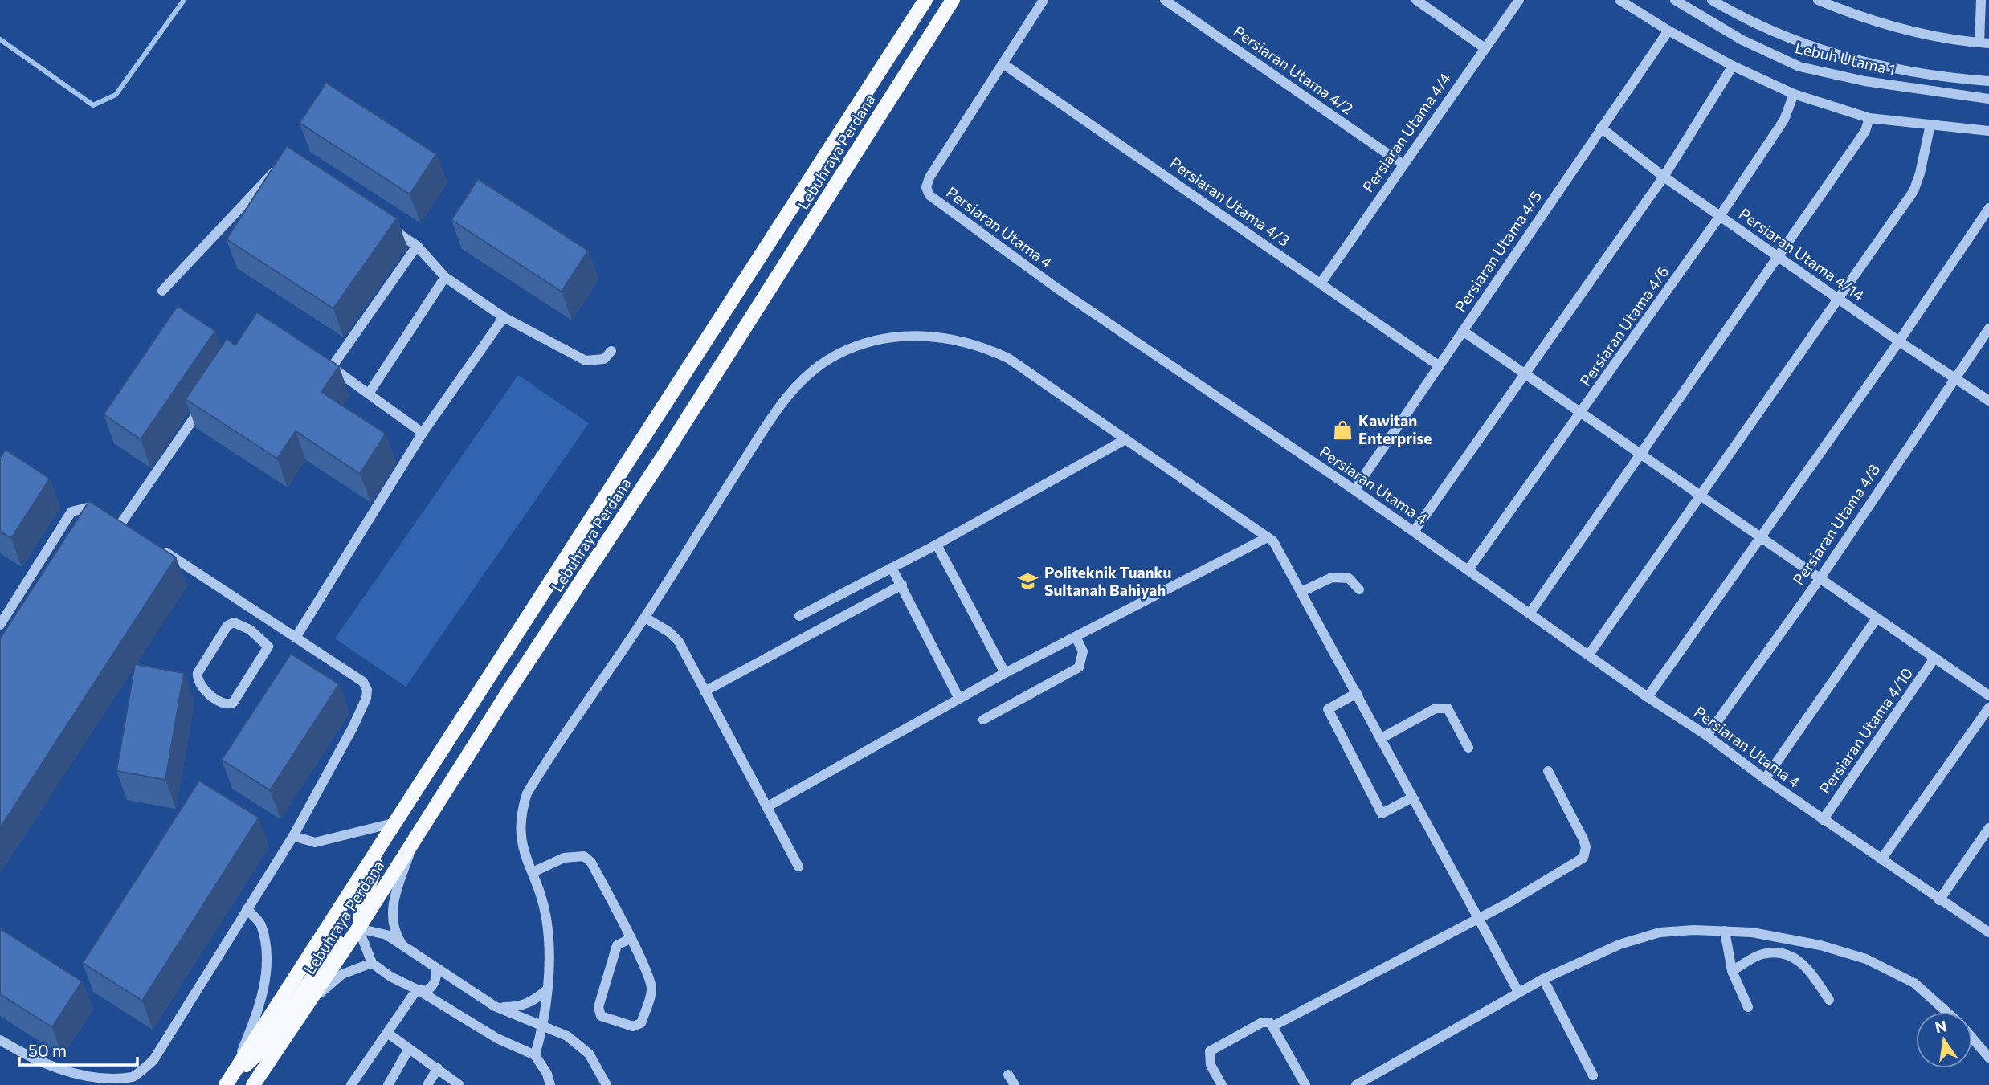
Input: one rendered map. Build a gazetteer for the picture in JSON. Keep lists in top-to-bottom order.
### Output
{
  "streets": {
    "main road": ["Lebuhraya Perdana"],
    "street": [
      "Lebuh Utama 1",
      "Persiaran Utama 4/2",
      "Persiaran Utama 4/4",
      "Persiaran Utama 4/3",
      "Persiaran Utama 4",
      "Persiaran Utama 4/5",
      "Persiaran Utama 4/14",
      "Persiaran Utama 4/6",
      "Persiaran Utama 4/8",
      "Persiaran Utama 4/10"
    ]
  },
  "crossings": [
    ["Persiaran Utama 4/2", "Persiaran Utama 4/4"],
    ["Persiaran Utama 4/4", "Persiaran Utama 4/3"],
    ["Persiaran Utama 4/3", "Persiaran Utama 4"],
    ["Persiaran Utama 4/3", "Persiaran Utama 4/5"],
    ["Persiaran Utama 4", "Persiaran Utama 4/5"],
    ["Persiaran Utama 4", "Persiaran Utama 4/6"],
    ["Persiaran Utama 4", "Persiaran Utama 4/8"],
    ["Persiaran Utama 4", "Persiaran Utama 4/10"],
    ["Persiaran Utama 4/5", "Persiaran Utama 4/14"],
    ["Persiaran Utama 4/14", "Persiaran Utama 4/6"],
    ["Persiaran Utama 4/14", "Persiaran Utama 4/8"]
  ],
  "places": {
    "shop": ["Kawitan Enterprise"],
    "school or university": ["Politeknik Tuanku Sultanah Bahiyah"]
  },
  "scale_bar": "50 m",
  "north": "top"
}
